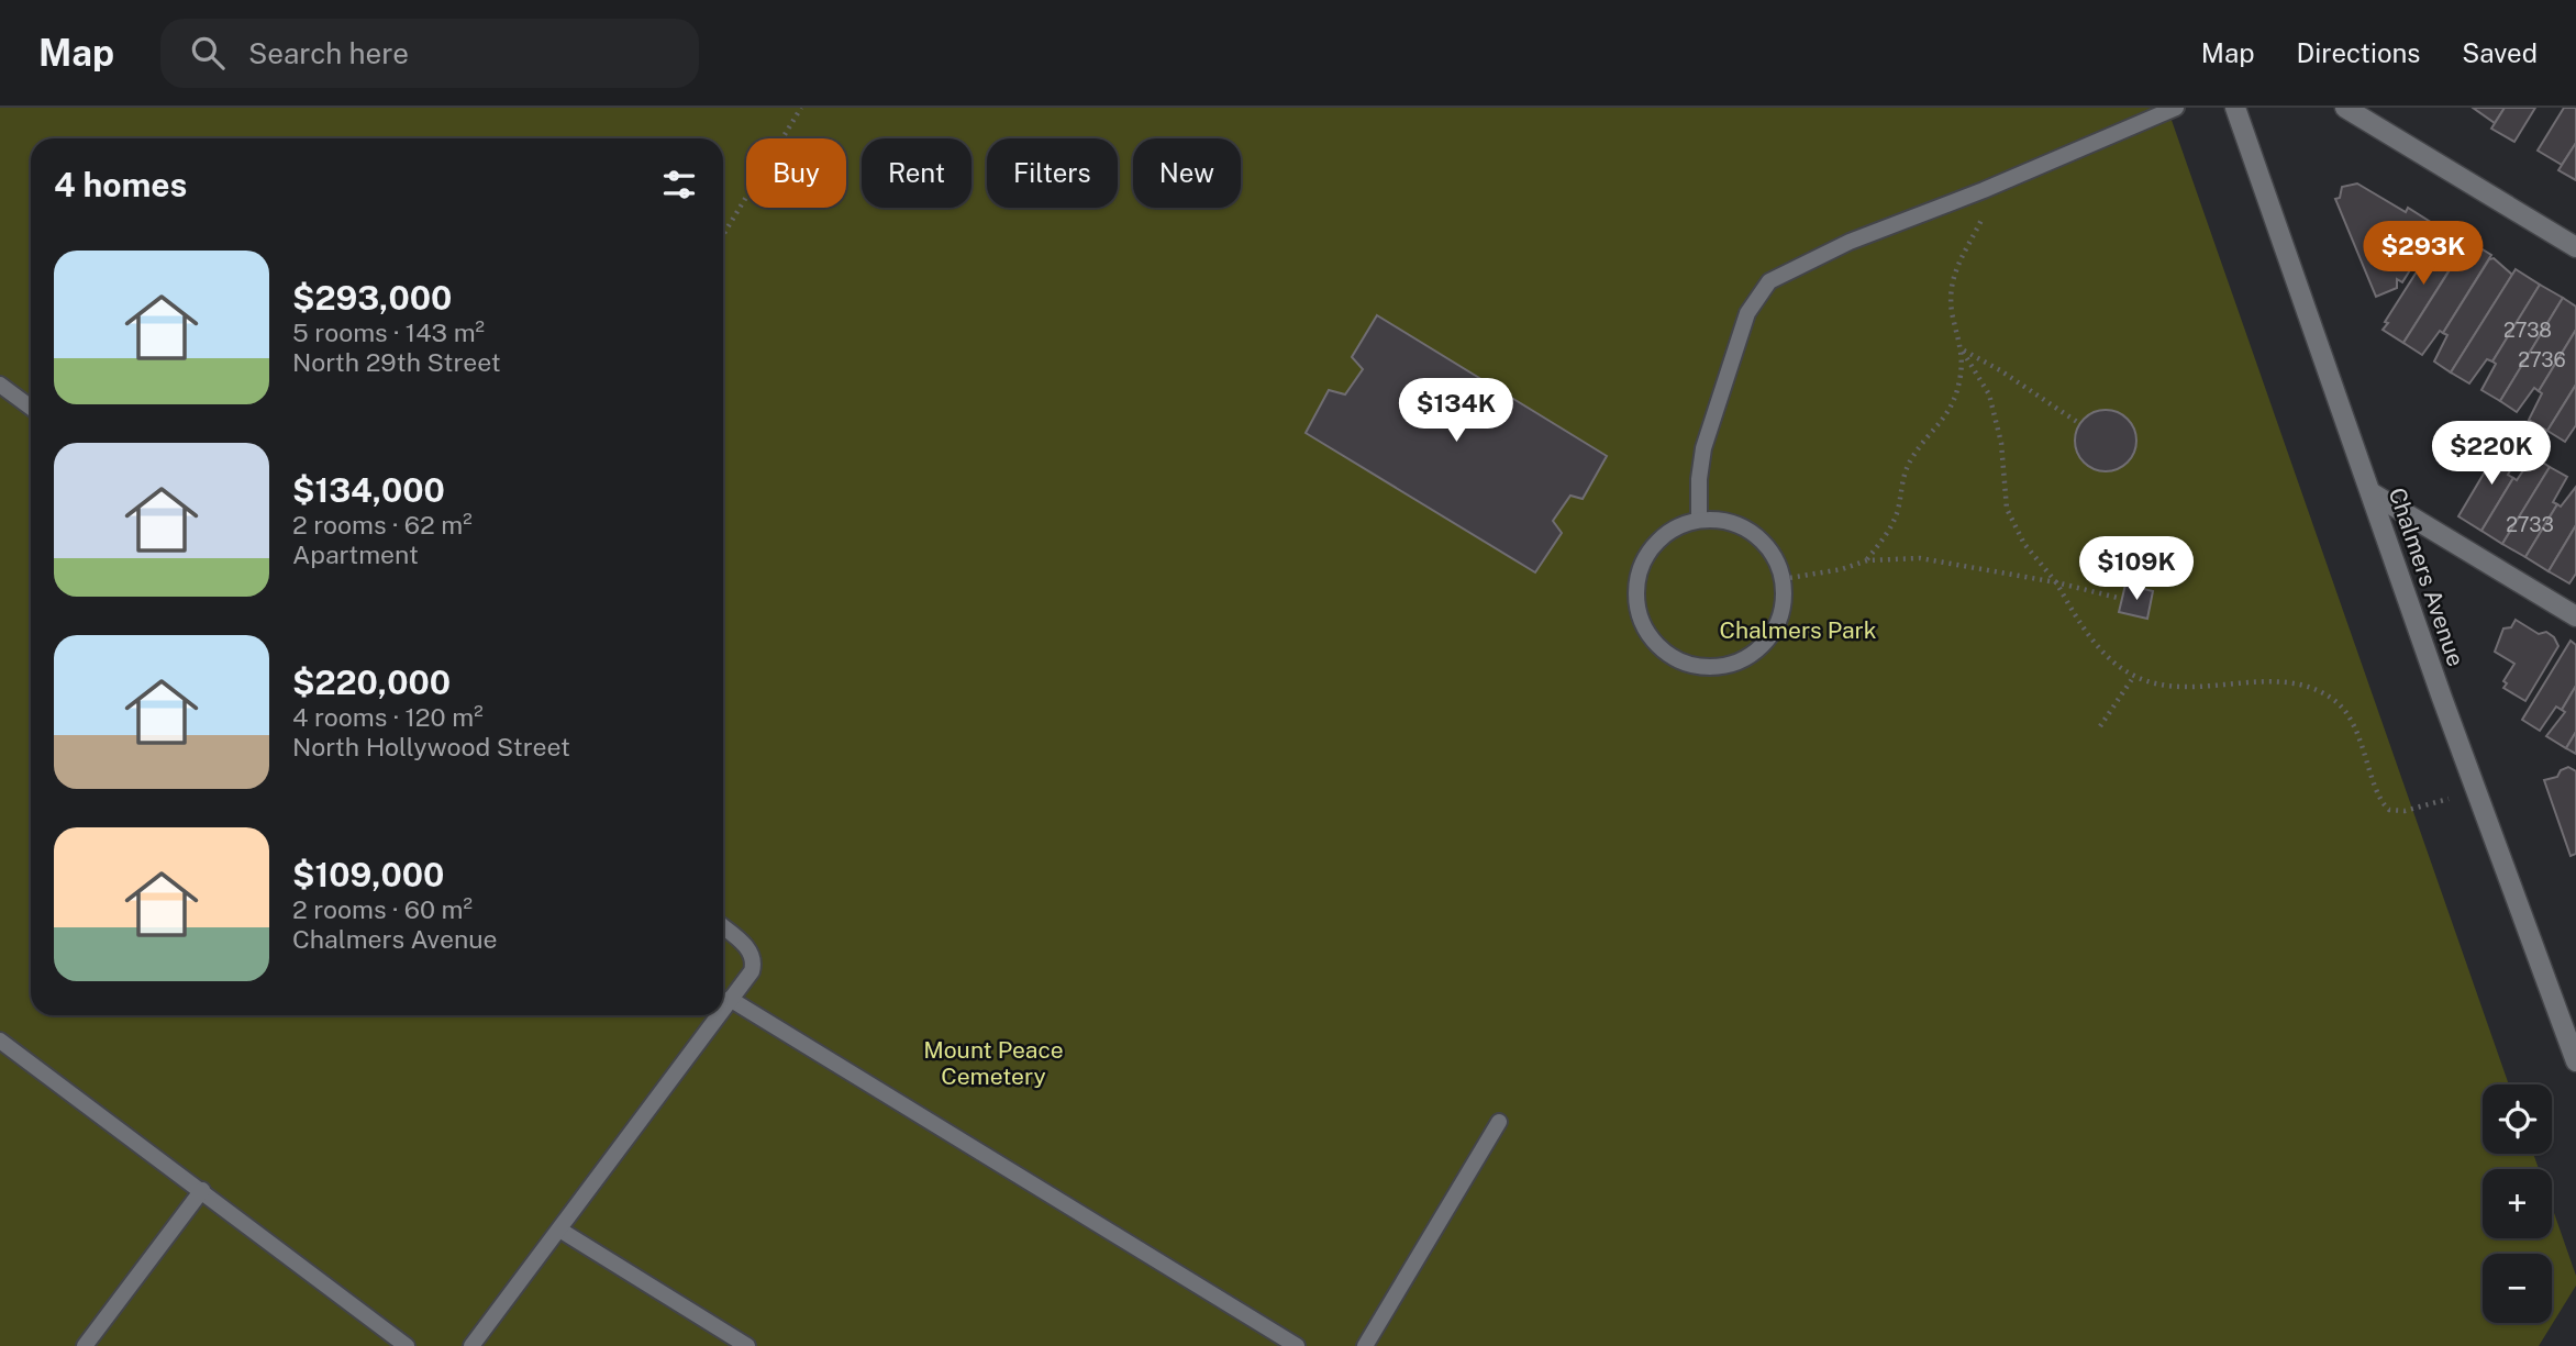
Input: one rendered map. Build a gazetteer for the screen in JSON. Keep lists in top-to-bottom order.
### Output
{
  "streets": {
    "street": ["Chalmers Avenue"]
  },
  "parks": ["Chalmers Park", "Mount Peace Cemetery"],
  "house_numbers": ["2738", "2736", "2733"],
  "page": {
    "header": "Map",
    "search": "Search here",
    "nav": ["Map", "Directions", "Saved"],
    "chip": [
      "Buy",
      "Rent",
      "Filters",
      "New"
    ],
    "heading": "4 homes",
    "price": [
      "$293K",
      "$134K",
      "$220K",
      "$109K"
    ],
    "list": [
      {
        "name": "$293,000",
        "note": "5 rooms · 143 m² · North 29th Street"
      },
      {
        "name": "$134,000",
        "note": "2 rooms · 62 m² · Apartment"
      },
      {
        "name": "$220,000",
        "note": "4 rooms · 120 m² · North Hollywood Street"
      },
      {
        "name": "$109,000",
        "note": "2 rooms · 60 m² · Chalmers Avenue"
      }
    ],
    "map_buttons": ["+", "−"]
  }
}
